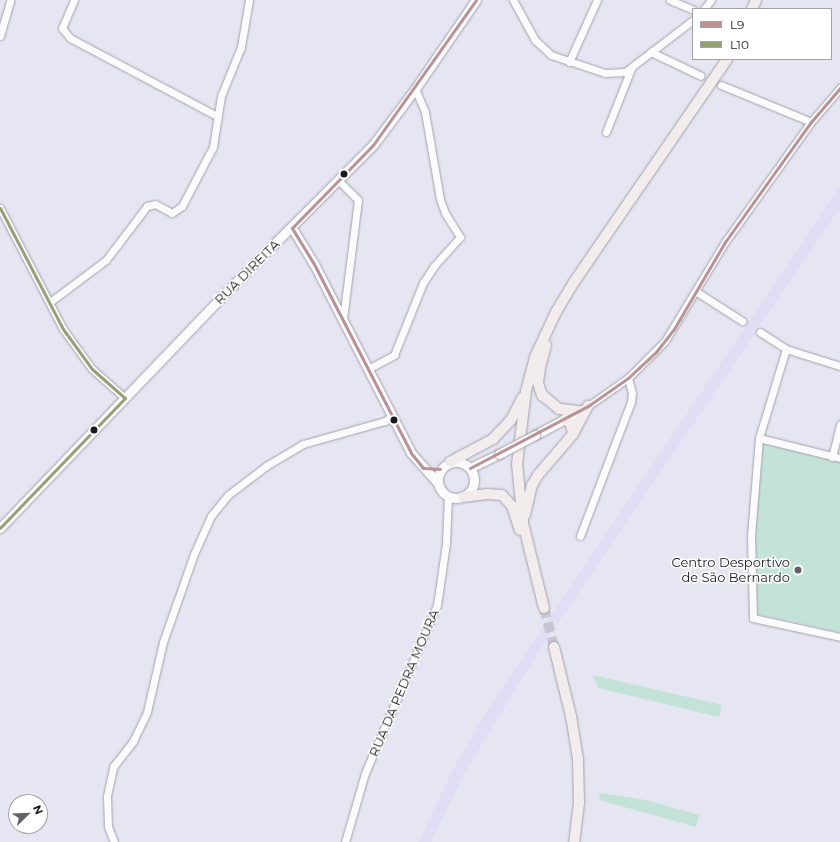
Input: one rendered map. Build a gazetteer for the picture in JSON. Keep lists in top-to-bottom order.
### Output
{
  "streets": {
    "main road": ["RUA DIREITA"],
    "street": ["RUA DA PEDRA MOURA"]
  },
  "places": ["Centro Desportivo de São Bernardo"],
  "lines": ["transit line L9", "transit line L10"],
  "legend": ["L9", "L10"],
  "north": "top right"
}
